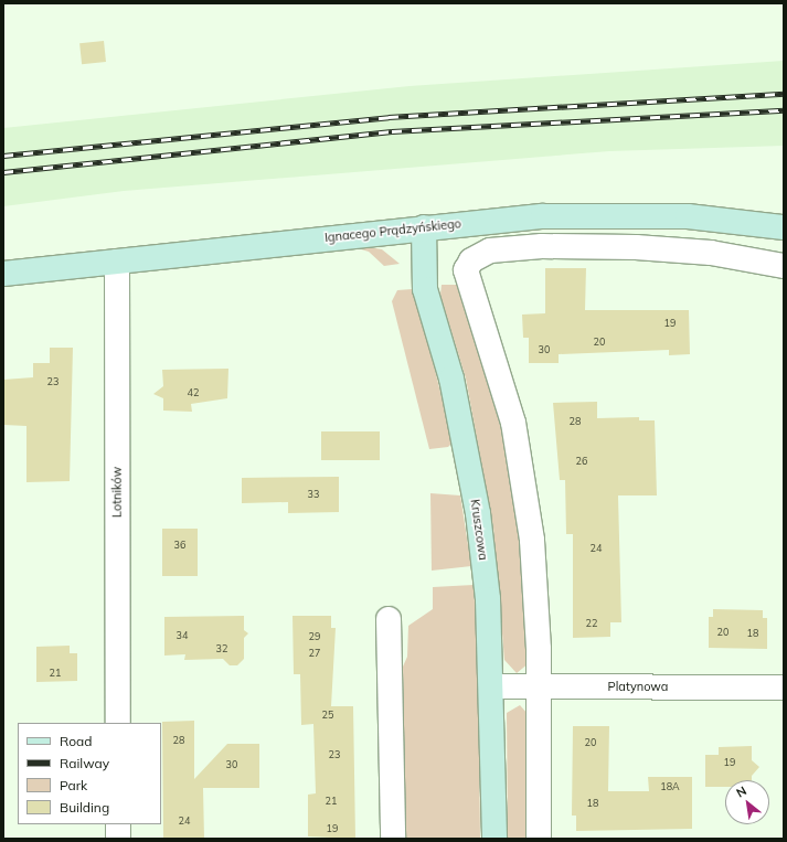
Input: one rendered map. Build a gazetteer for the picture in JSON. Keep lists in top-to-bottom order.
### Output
{
  "streets": {
    "main road": ["Ignacego Prądzyńskiego", "Kruszcowa"],
    "street": ["Lotników", "Platynowa"]
  },
  "crossings": [
    ["Ignacego Prądzyńskiego", "Lotników"],
    ["Ignacego Prądzyńskiego", "Kruszcowa"],
    ["Kruszcowa", "Platynowa"]
  ],
  "house_numbers": [
    "19",
    "20",
    "30",
    "23",
    "42",
    "28",
    "26",
    "33",
    "36",
    "24",
    "22",
    "20",
    "18",
    "34",
    "29",
    "32",
    "27",
    "21",
    "25",
    "28",
    "20",
    "23",
    "19",
    "30",
    "18A",
    "21",
    "18",
    "24",
    "19"
  ],
  "legend": [
    "Road",
    "Railway",
    "Park",
    "Building"
  ],
  "north": "top left"
}
